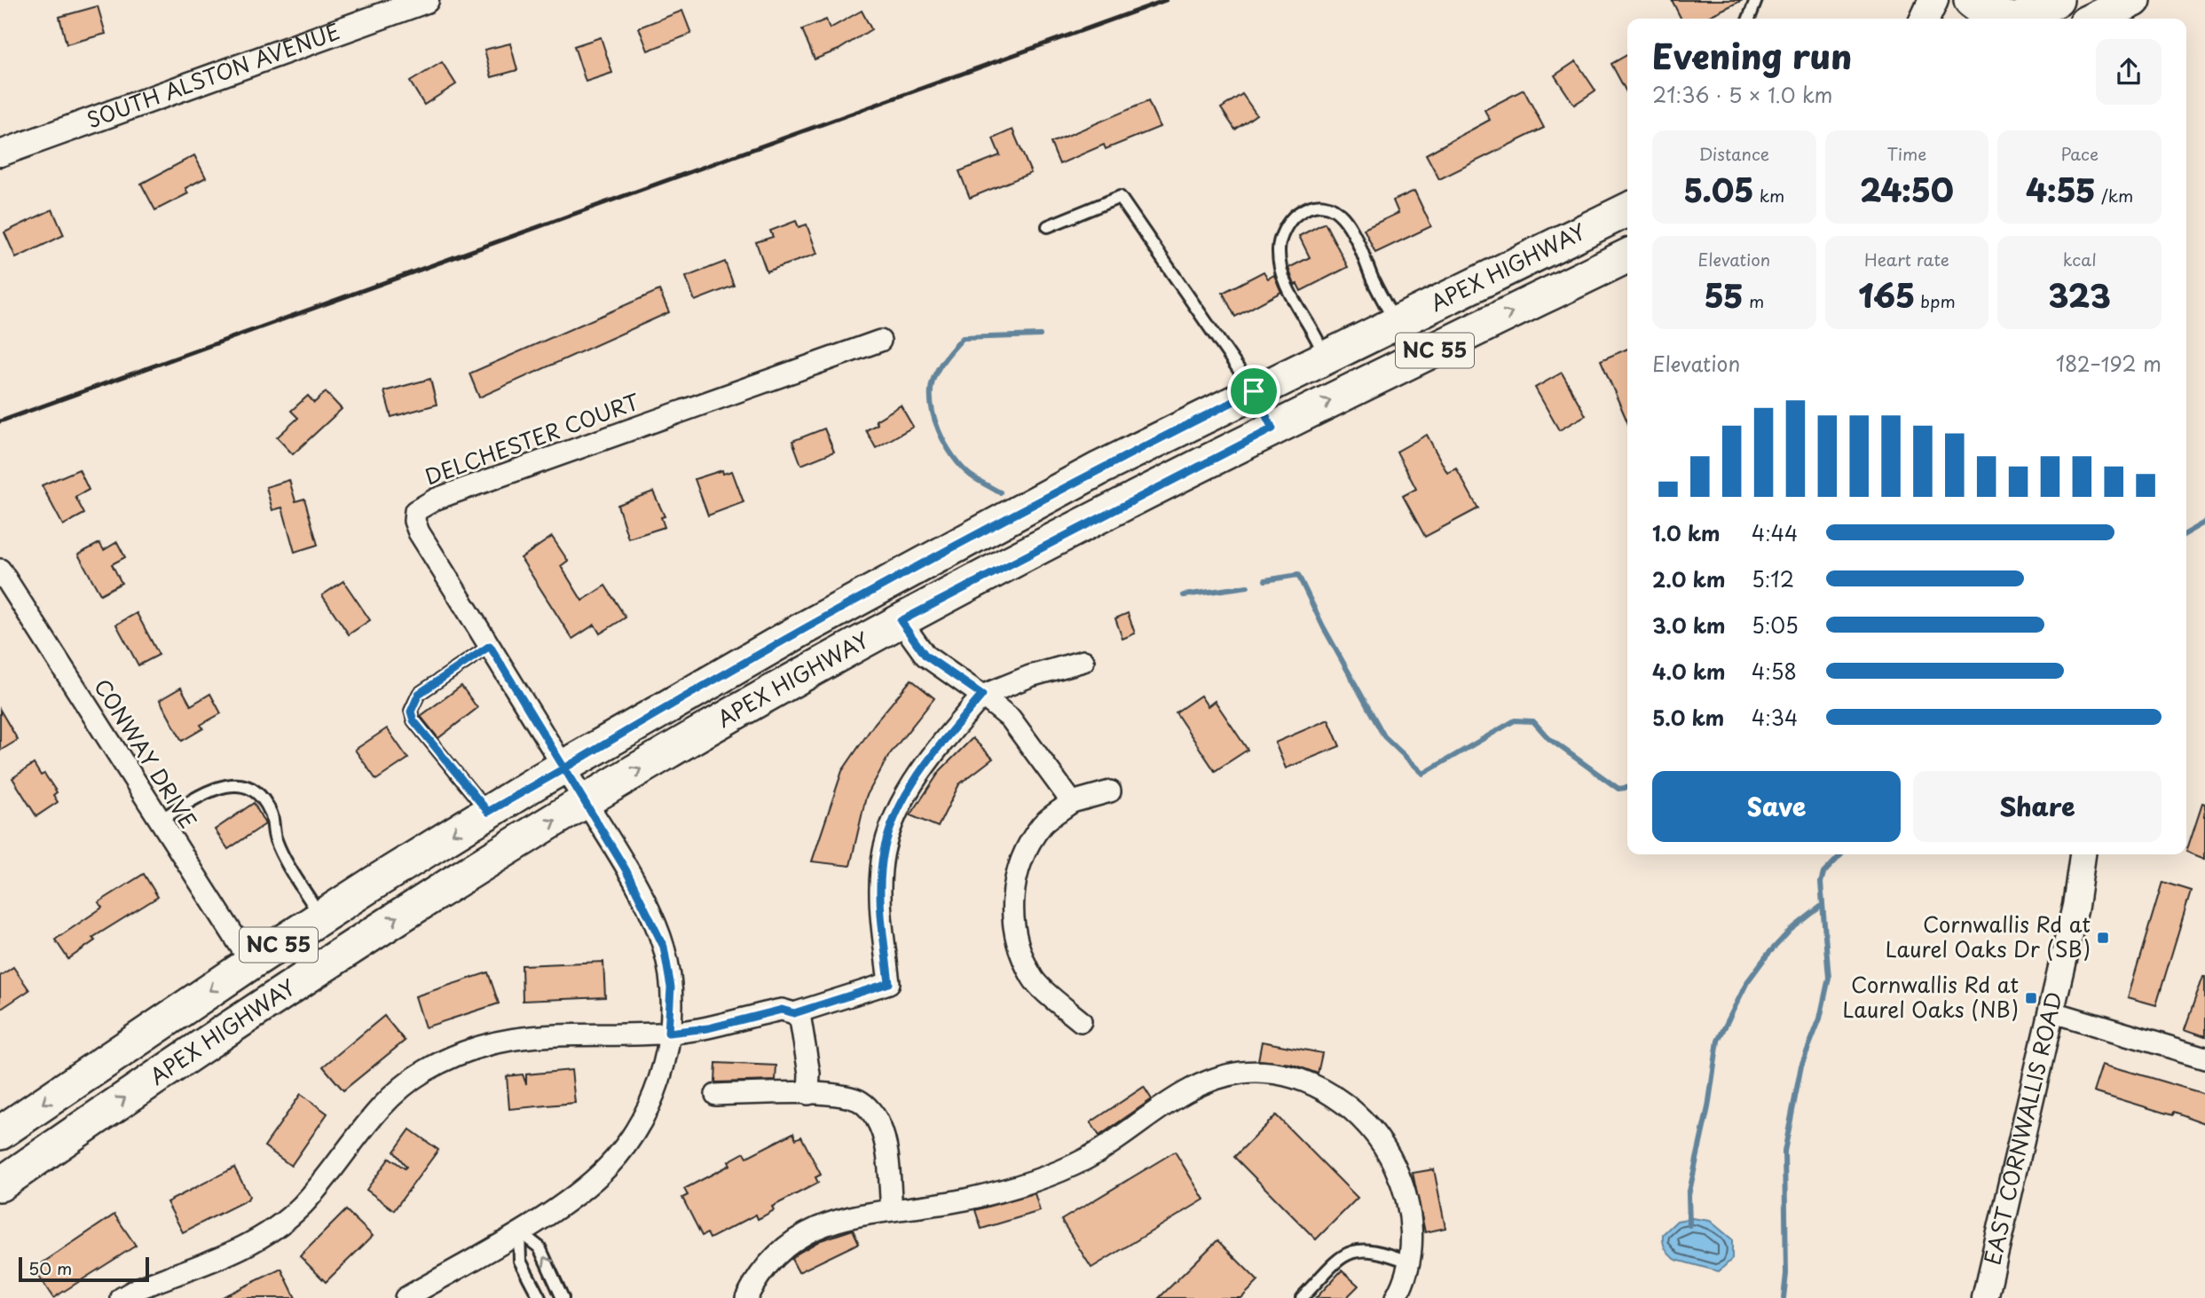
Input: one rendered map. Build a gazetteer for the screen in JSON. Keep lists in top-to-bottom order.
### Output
{
  "streets": {
    "main road": ["APEX HIGHWAY", "NC 55"],
    "street": [
      "SOUTH ALSTON AVENUE",
      "DELCHESTER COURT",
      "CONWAY DRIVE",
      "EAST CORNWALLIS ROAD"
    ]
  },
  "crossings": [
    ["APEX HIGHWAY", "DELCHESTER COURT"],
    ["APEX HIGHWAY", "CONWAY DRIVE"]
  ],
  "places": {
    "transit": ["Cornwallis Rd at Laurel Oaks Dr (SB)", "Cornwallis Rd at Laurel Oaks (NB)"]
  },
  "scale_bar": "50 m",
  "page": {
    "heading": ["Evening run", "21:36 · 5 × 1.0 km"],
    "stats": [
      ["Distance", "5.05 km"],
      ["Time", "24:50"],
      ["Pace", "4:55 /km"],
      ["Elevation", "55 m"],
      ["Heart rate", "165 bpm"],
      ["kcal", "323"]
    ],
    "chart": ["Elevation", "182–192 m"],
    "list": [
      {
        "name": "1.0 km",
        "note": "4:44"
      },
      {
        "name": "2.0 km",
        "note": "5:12"
      },
      {
        "name": "3.0 km",
        "note": "5:05"
      },
      {
        "name": "4.0 km",
        "note": "4:58"
      },
      {
        "name": "5.0 km",
        "note": "4:34"
      }
    ],
    "buttons": ["Save", "Share"],
    "scale": "50 m"
  }
}
